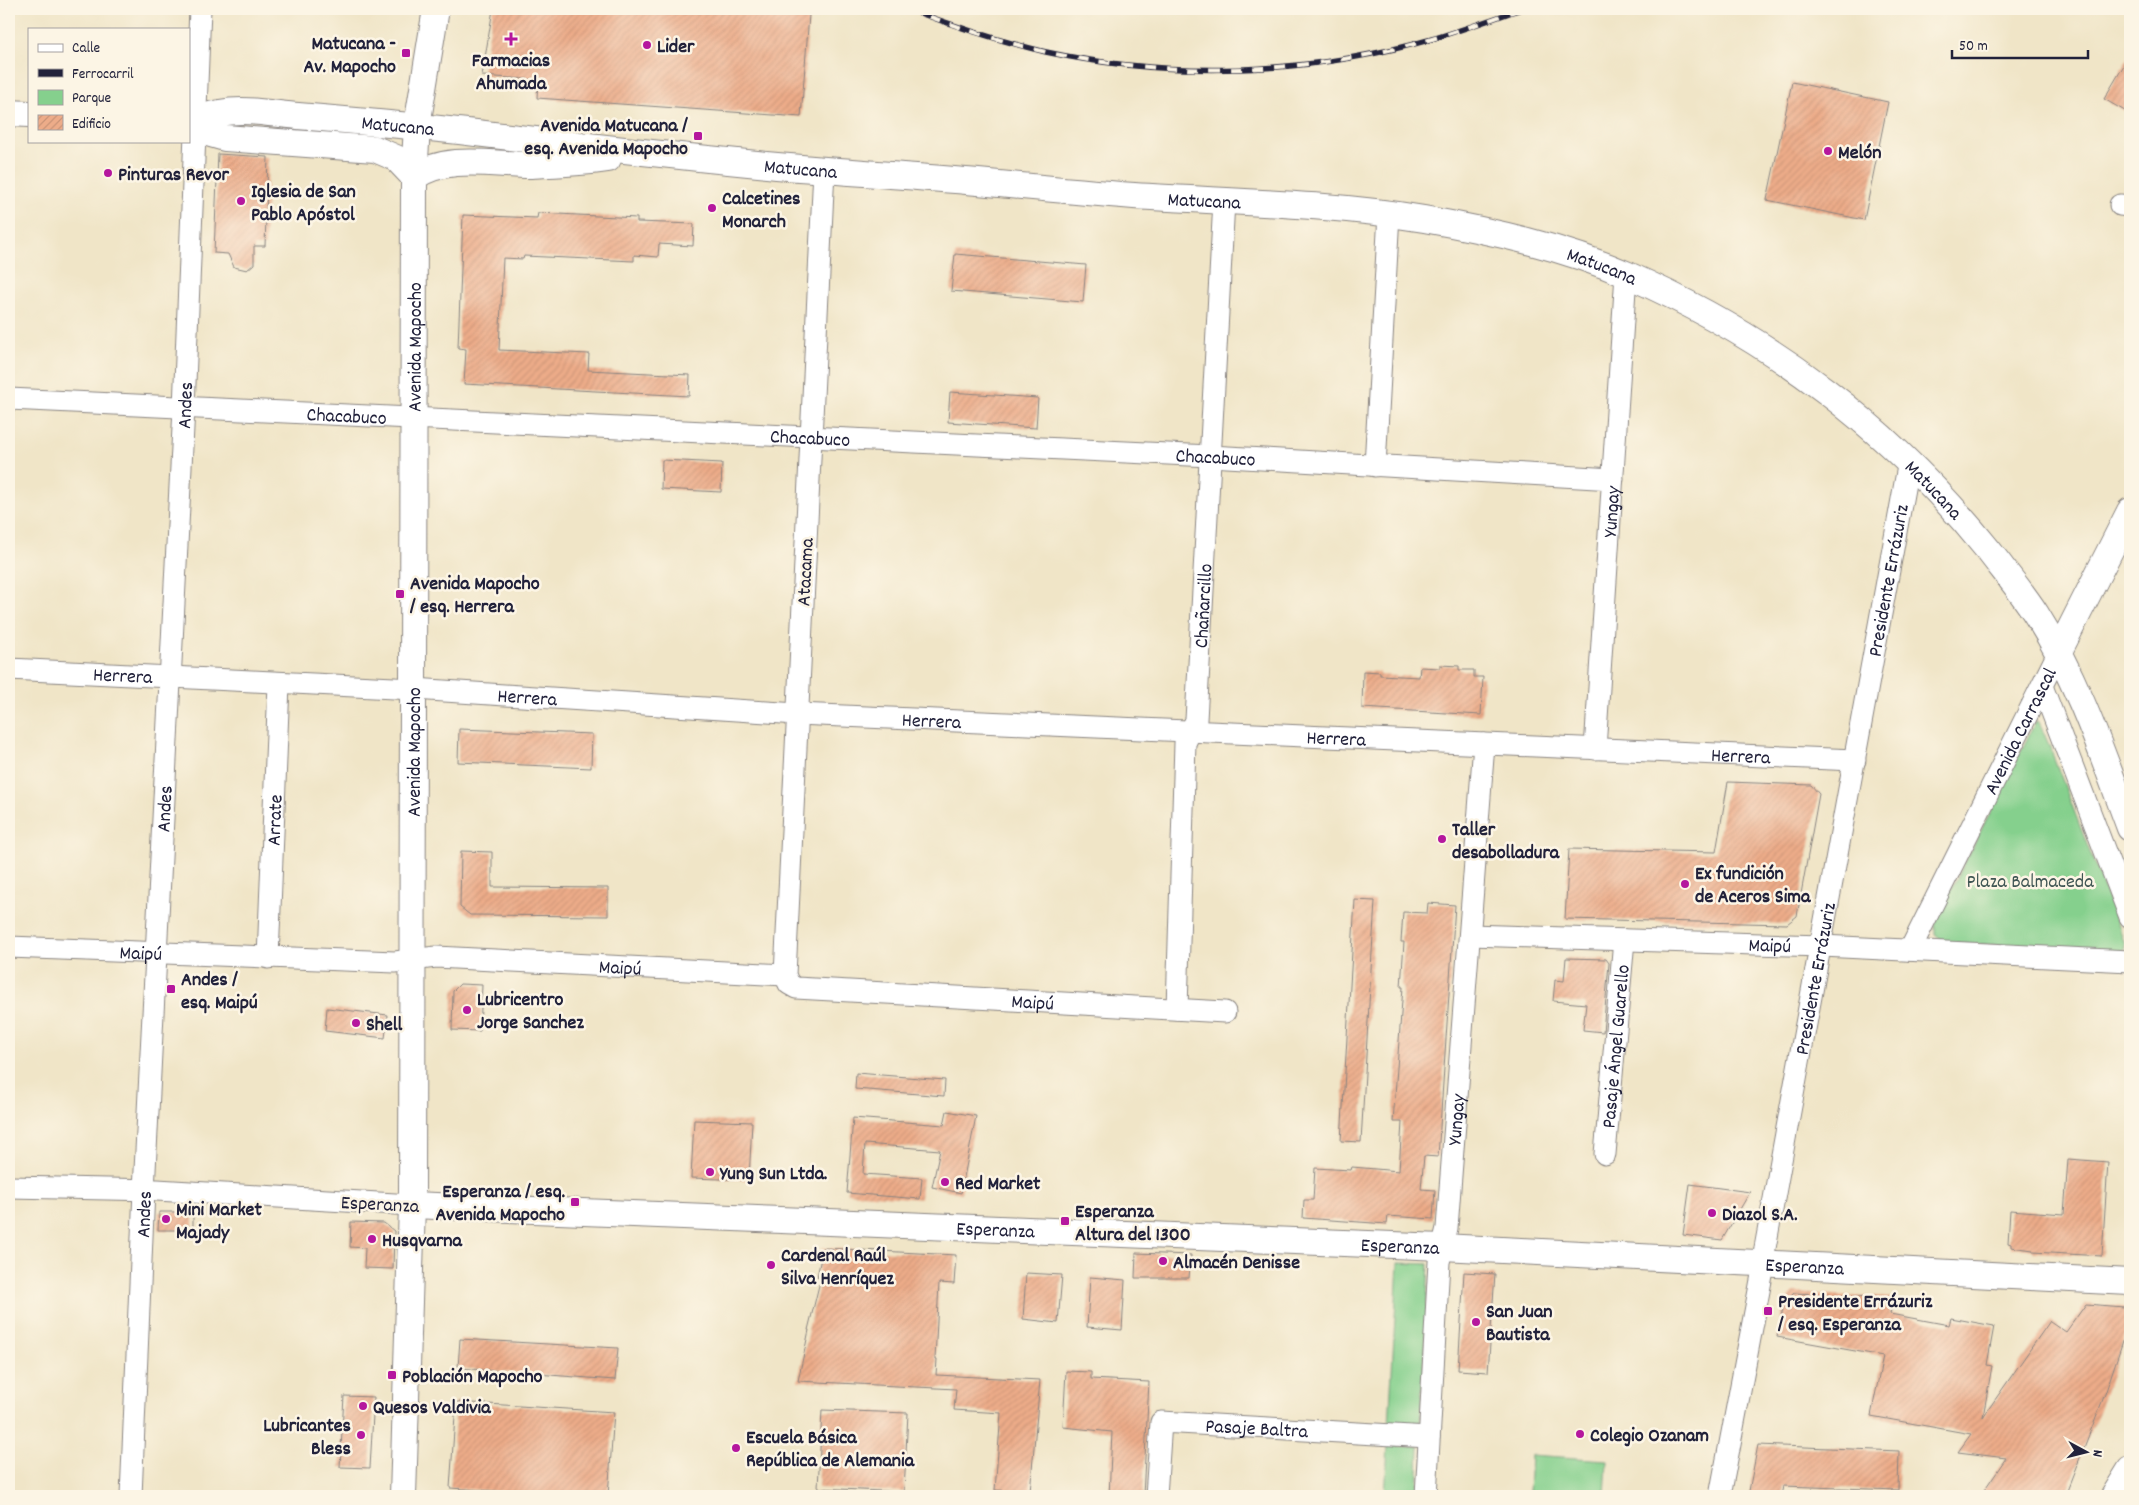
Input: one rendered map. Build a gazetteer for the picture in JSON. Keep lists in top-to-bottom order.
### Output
{
  "streets": {
    "main road": [
      "Matucana",
      "Avenida Mapocho",
      "Avenida Carrascal",
      "Esperanza"
    ],
    "street": [
      "Andes",
      "Chacabuco",
      "Yungay",
      "Atacama",
      "Presidente Errázuriz",
      "Chañarcillo",
      "Herrera",
      "Arrate",
      "Maipú",
      "Pasaje Ángel Guarello",
      "Pasaje Baltra"
    ]
  },
  "crossings": [
    ["Matucana", "Avenida Mapocho"],
    ["Matucana", "Andes"],
    ["Matucana", "Yungay"],
    ["Matucana", "Atacama"],
    ["Matucana", "Presidente Errázuriz"],
    ["Matucana", "Chañarcillo"],
    ["Matucana", "Avenida Carrascal"],
    ["Avenida Mapocho", "Chacabuco"],
    ["Avenida Mapocho", "Herrera"],
    ["Avenida Mapocho", "Maipú"],
    ["Avenida Mapocho", "Esperanza"],
    ["Andes", "Chacabuco"],
    ["Andes", "Herrera"],
    ["Andes", "Maipú"],
    ["Andes", "Esperanza"],
    ["Chacabuco", "Yungay"],
    ["Chacabuco", "Atacama"],
    ["Chacabuco", "Chañarcillo"],
    ["Yungay", "Herrera"],
    ["Yungay", "Maipú"],
    ["Yungay", "Esperanza"],
    ["Yungay", "Pasaje Baltra"],
    ["Atacama", "Herrera"],
    ["Atacama", "Maipú"],
    ["Presidente Errázuriz", "Herrera"],
    ["Presidente Errázuriz", "Maipú"],
    ["Presidente Errázuriz", "Esperanza"],
    ["Chañarcillo", "Herrera"],
    ["Chañarcillo", "Maipú"],
    ["Herrera", "Arrate"],
    ["Avenida Carrascal", "Maipú"],
    ["Arrate", "Maipú"],
    ["Maipú", "Pasaje Ángel Guarello"]
  ],
  "parks": ["Plaza Balmaceda"],
  "places": {
    "health": ["Farmacias Ahumada"],
    "other": [
      "Lider",
      "Melón",
      "Pinturas Revor",
      "Iglesia de San Pablo Apóstol",
      "Calcetines Monarch",
      "Taller desabolladura",
      "Ex fundición de Aceros Sima",
      "Lubricentro Jorge Sanchez",
      "Shell",
      "Yung Sun Ltda.",
      "Red Market",
      "Diazol S.A.",
      "Mini Market Majady",
      "Husqvarna",
      "Almacén Denisse",
      "Cardenal Raúl Silva Henríquez",
      "San Juan Bautista",
      "Quesos Valdivia",
      "Colegio Ozanam",
      "Lubricantes Bless",
      "Escuela Básica República de Alemania"
    ],
    "transit": [
      "Matucana - Av. Mapocho",
      "Avenida Matucana / esq. Avenida Mapocho",
      "Avenida Mapocho / esq. Herrera",
      "Andes / esq. Maipú",
      "Esperanza / esq. Avenida Mapocho",
      "Esperanza Altura del 1300",
      "Presidente Errázuriz / esq. Esperanza",
      "Población Mapocho"
    ]
  },
  "legend": [
    "Calle",
    "Ferrocarril",
    "Parque",
    "Edificio"
  ],
  "scale_bar": "50 m",
  "north": "right"
}
